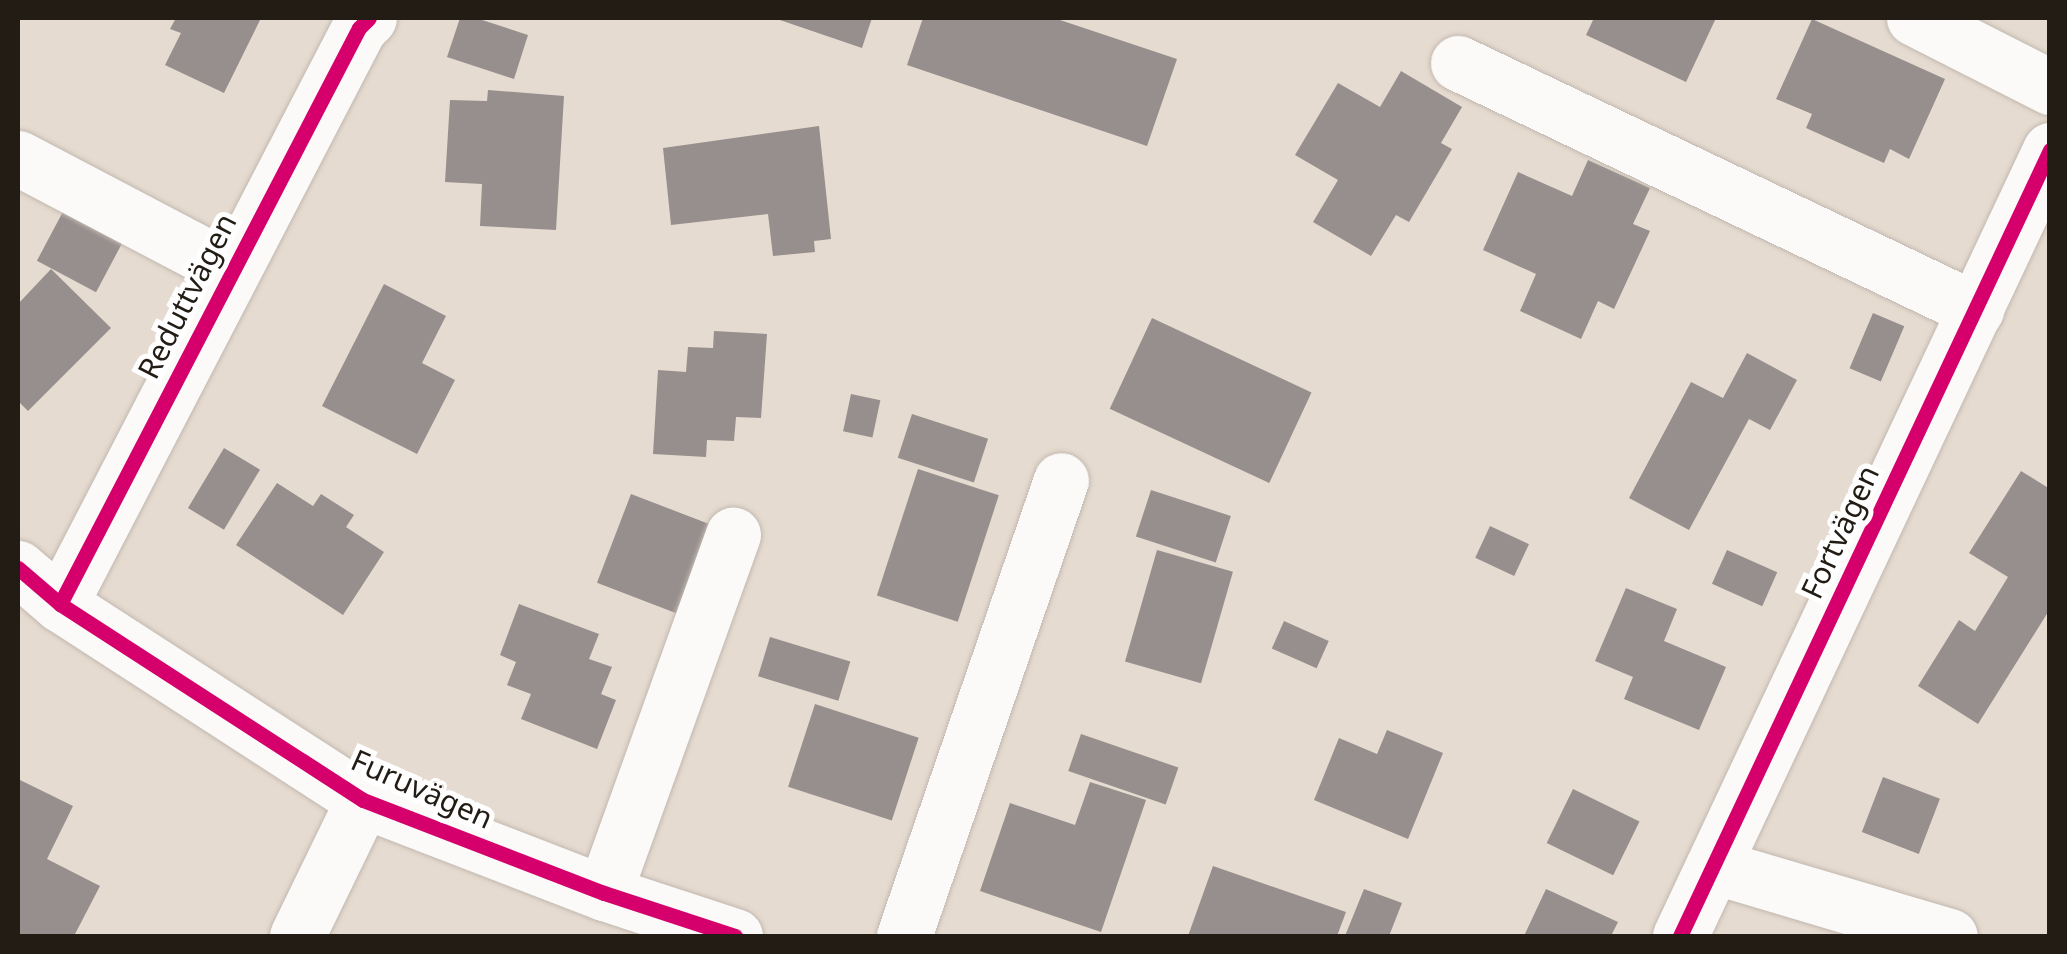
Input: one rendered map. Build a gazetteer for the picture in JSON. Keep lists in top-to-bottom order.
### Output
{
  "streets": {
    "street": ["Reduttvägen", "Fortvägen", "Furuvägen"]
  },
  "crossings": [
    ["Reduttvägen", "Furuvägen"]
  ]
}
